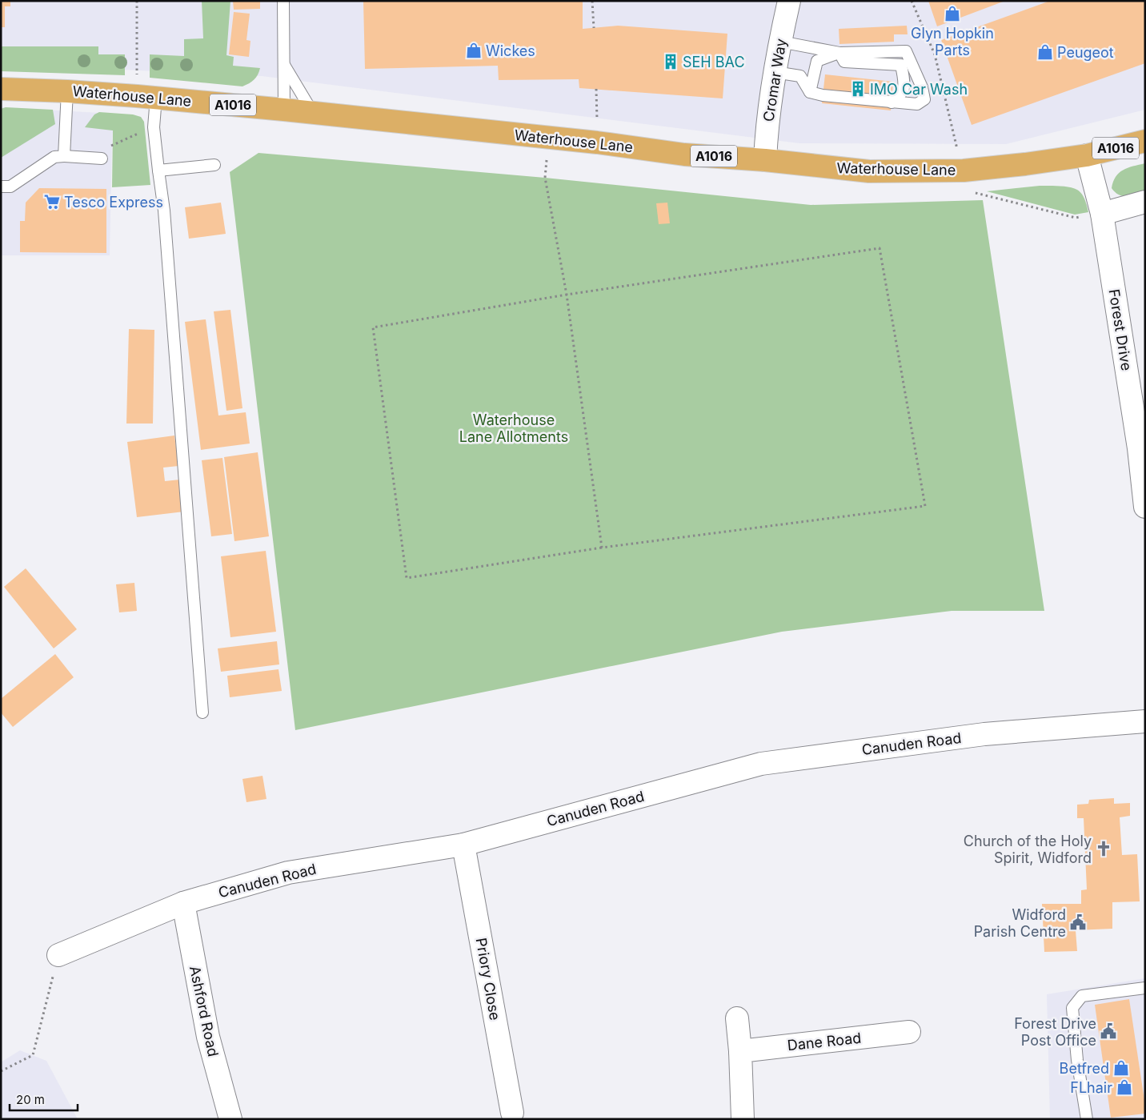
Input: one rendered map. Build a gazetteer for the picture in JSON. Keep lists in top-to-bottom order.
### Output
{
  "streets": {
    "main road": ["Waterhouse Lane", "A1016"],
    "street": [
      "Cromar Way",
      "Forest Drive",
      "Canuden Road",
      "Priory Close",
      "Ashford Road",
      "Dane Road"
    ]
  },
  "crossings": [
    ["Cromar Way", "Waterhouse Lane"],
    ["Waterhouse Lane", "Forest Drive"],
    ["Canuden Road", "Priory Close"],
    ["Canuden Road", "Ashford Road"]
  ],
  "parks": ["Waterhouse Lane Allotments"],
  "places": {
    "shop": [
      "Glyn Hopkin Parts",
      "Wickes",
      "Peugeot",
      "Betfred",
      "FLhair"
    ],
    "building": ["SEH BAC", "IMO Car Wash"],
    "supermarket": ["Tesco Express"],
    "church": ["Church of the Holy Spirit, Widford"],
    "public building": ["Widford Parish Centre", "Forest Drive Post Office"]
  },
  "scale_bar": "20 m"
}
